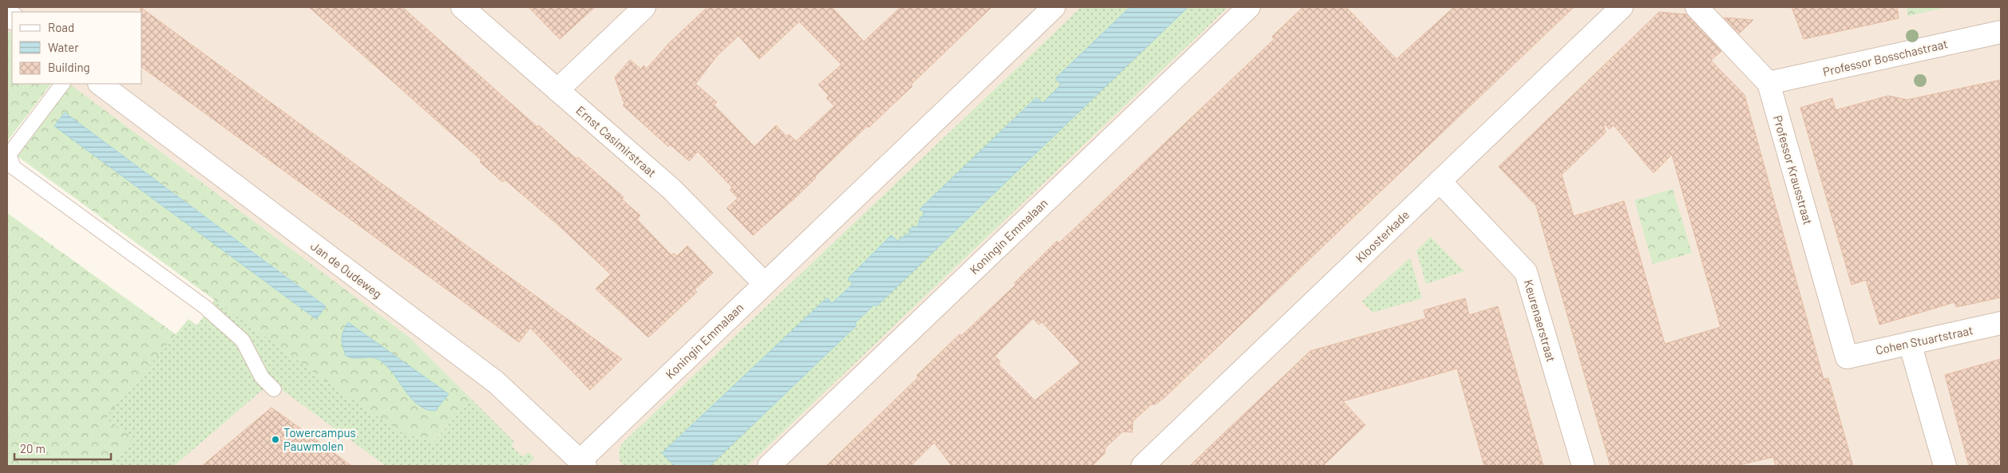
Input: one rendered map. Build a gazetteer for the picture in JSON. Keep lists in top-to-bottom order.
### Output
{
  "streets": {
    "street": [
      "Professor Bosschastraat",
      "Ernst Casimirstraat",
      "Professor Krausstraat",
      "Koningin Emmalaan",
      "Kloosterkade",
      "Jan de Oudeweg",
      "Keurenaerstraat",
      "Cohen Stuartstraat"
    ]
  },
  "crossings": [
    ["Professor Bosschastraat", "Professor Krausstraat"],
    ["Ernst Casimirstraat", "Koningin Emmalaan"],
    ["Professor Krausstraat", "Cohen Stuartstraat"],
    ["Koningin Emmalaan", "Jan de Oudeweg"],
    ["Kloosterkade", "Keurenaerstraat"]
  ],
  "places": ["Towercampus Pauwmolen"],
  "legend": ["Road", "Water", "Building"],
  "scale_bar": "20 m"
}
